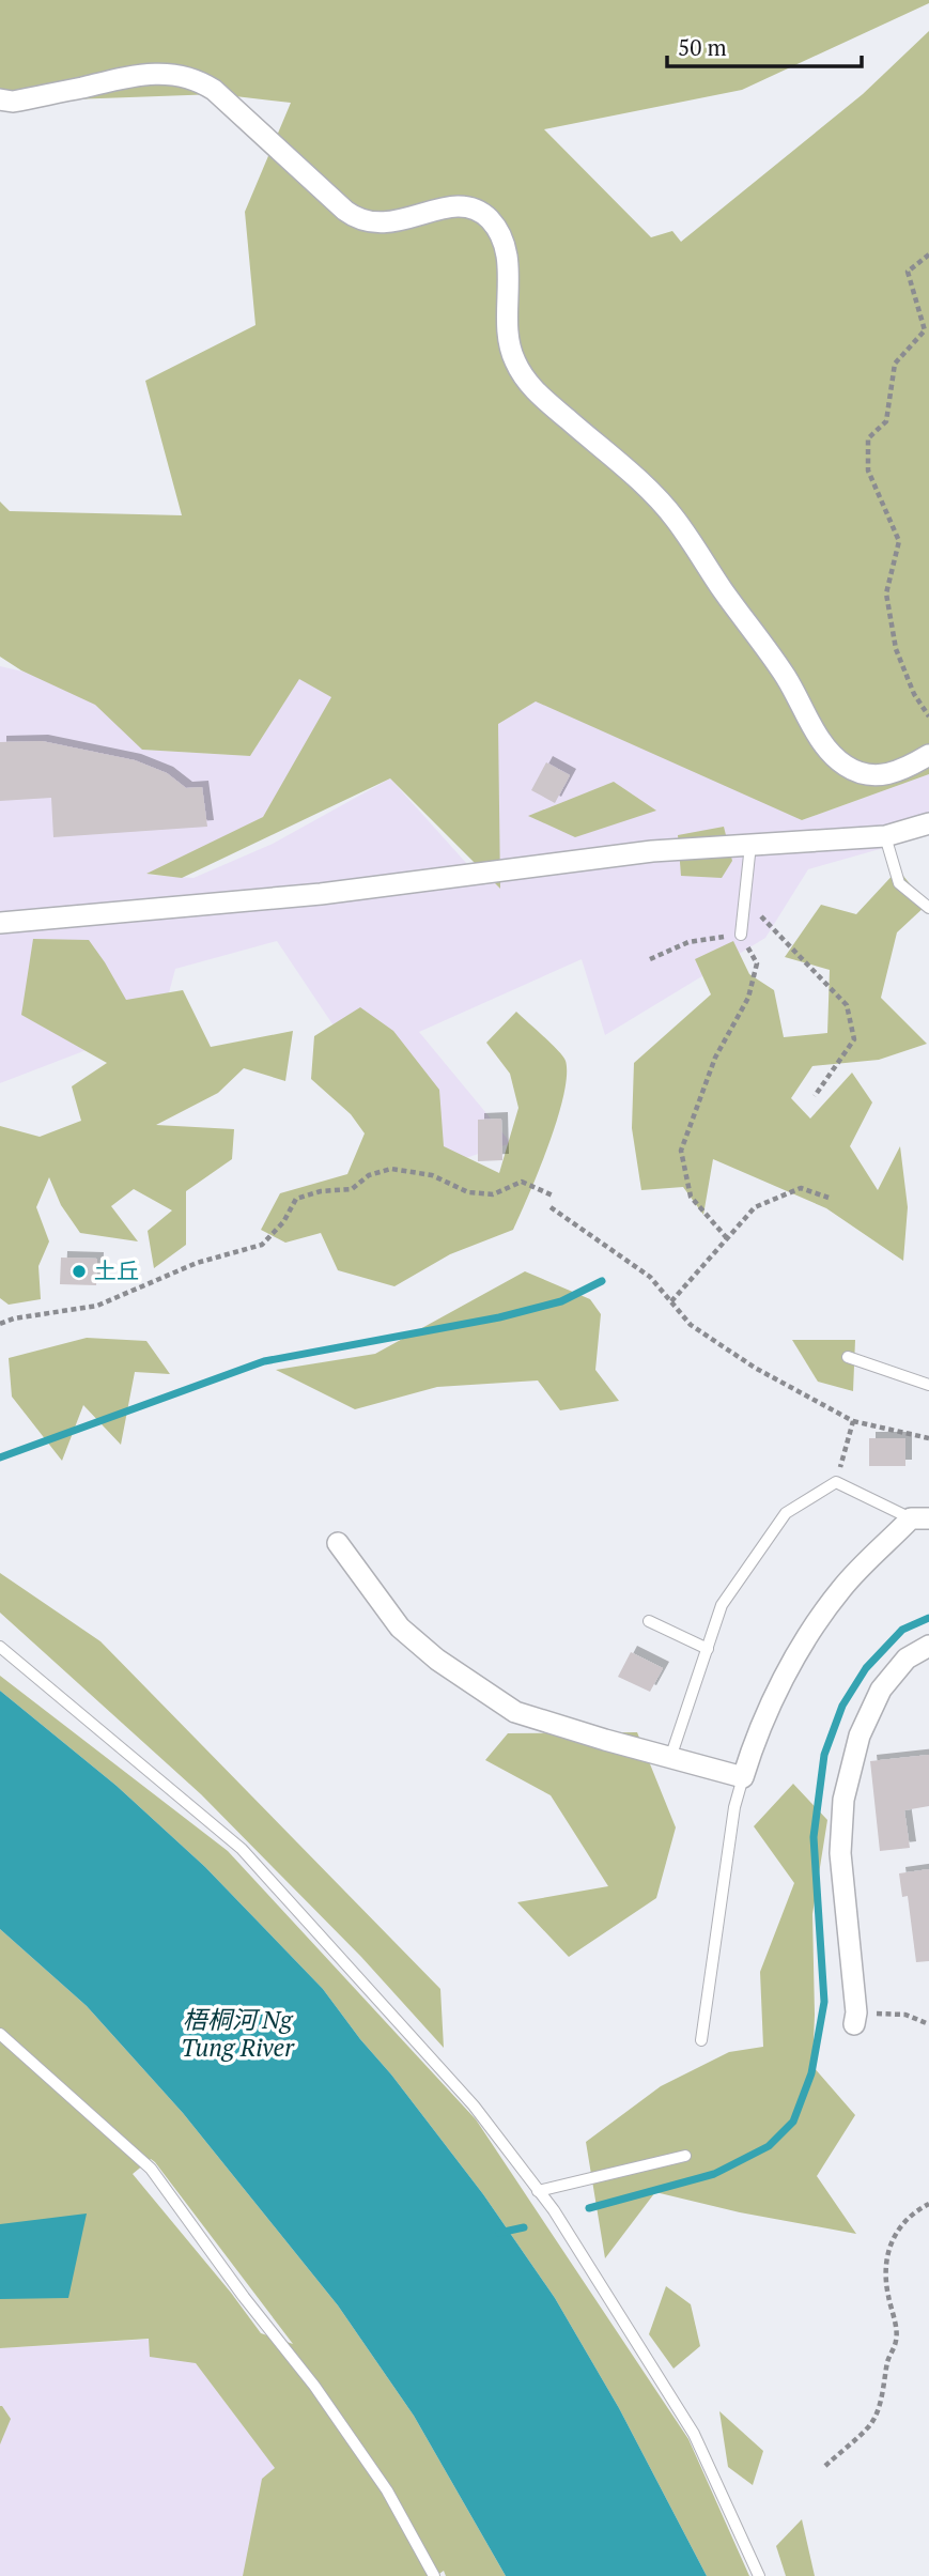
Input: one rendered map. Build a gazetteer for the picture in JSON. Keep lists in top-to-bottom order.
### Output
{
  "water": ["梧桐河 Ng Tung River"],
  "places": ["土丘"],
  "scale_bar": "50 m"
}
